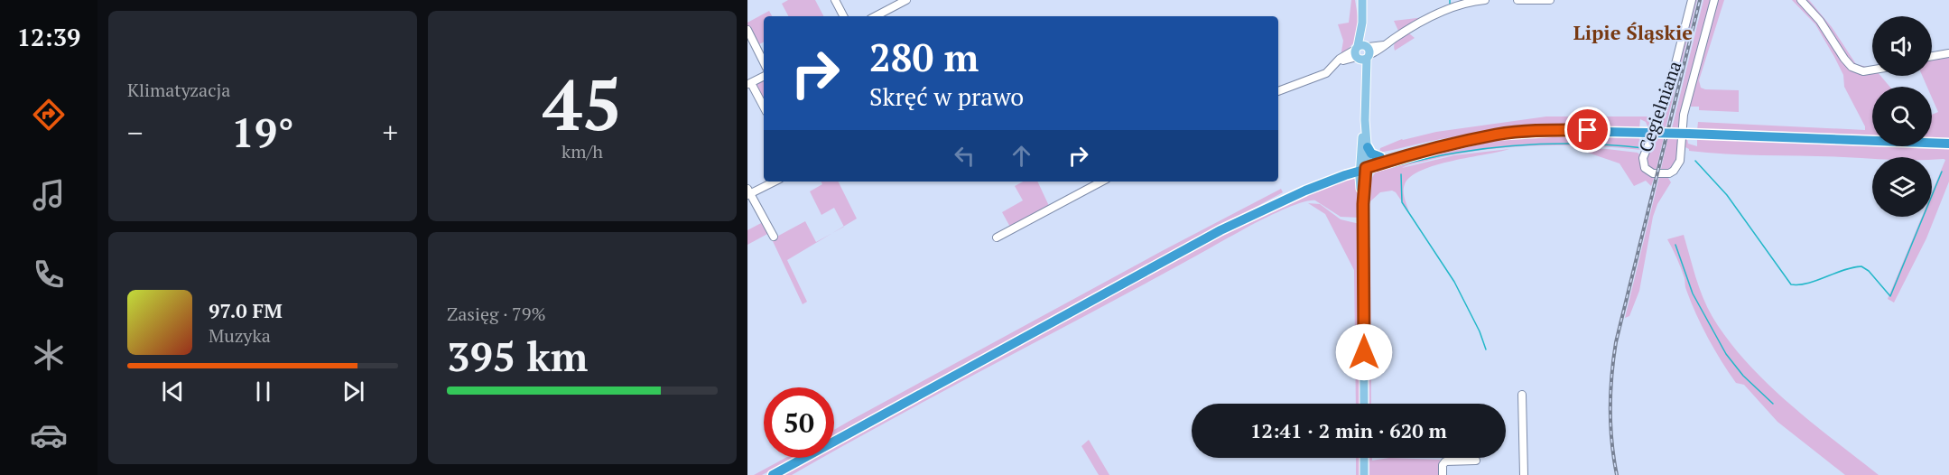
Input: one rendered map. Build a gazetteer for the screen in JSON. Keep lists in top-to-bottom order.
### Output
{
  "streets": {
    "street": ["Cegielniana"]
  },
  "districts": ["Lipie Śląskie"],
  "page": {
    "tabs": "12:39",
    "tile": [
      "Klimatyzacja",
      ["45", "km/h"],
      ["Zasięg · 79%", "395 km"]
    ],
    "turn": ["280 m", "Skręć w prawo"],
    "heat": ["−", "19°", "+"],
    "song": ["97.0 FM", "Muzyka"],
    "limit": "50",
    "trip": "12:41 · 2 min · 620 m"
  }
}
